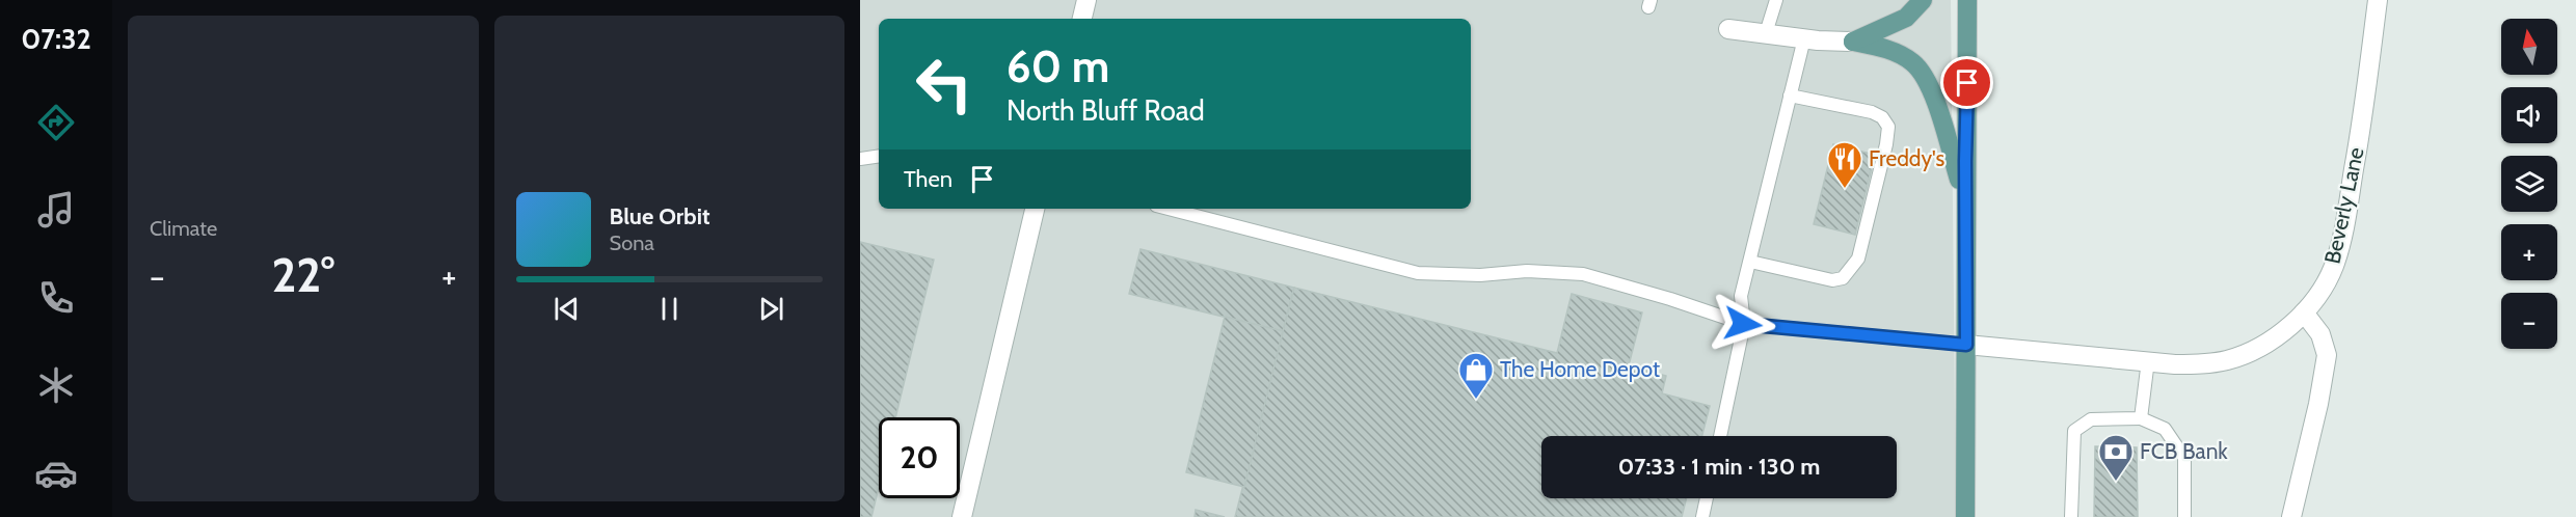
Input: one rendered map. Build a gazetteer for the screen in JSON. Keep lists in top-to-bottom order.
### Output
{
  "streets": {
    "street": ["Beverly Lane"]
  },
  "places": {
    "restaurant": ["Freddy's"],
    "shop": ["The Home Depot"],
    "bank": ["FCB Bank"]
  },
  "north": "top",
  "page": {
    "tabs": "07:32",
    "tile": "Climate",
    "map_buttons": ["+", "−"],
    "turn": ["60 m", "North Bluff Road"],
    "then": "Then",
    "song": ["Blue Orbit", "Sona"],
    "heat": ["−", "22°", "+"],
    "limit": "20",
    "trip": "07:33 · 1 min · 130 m"
  }
}
